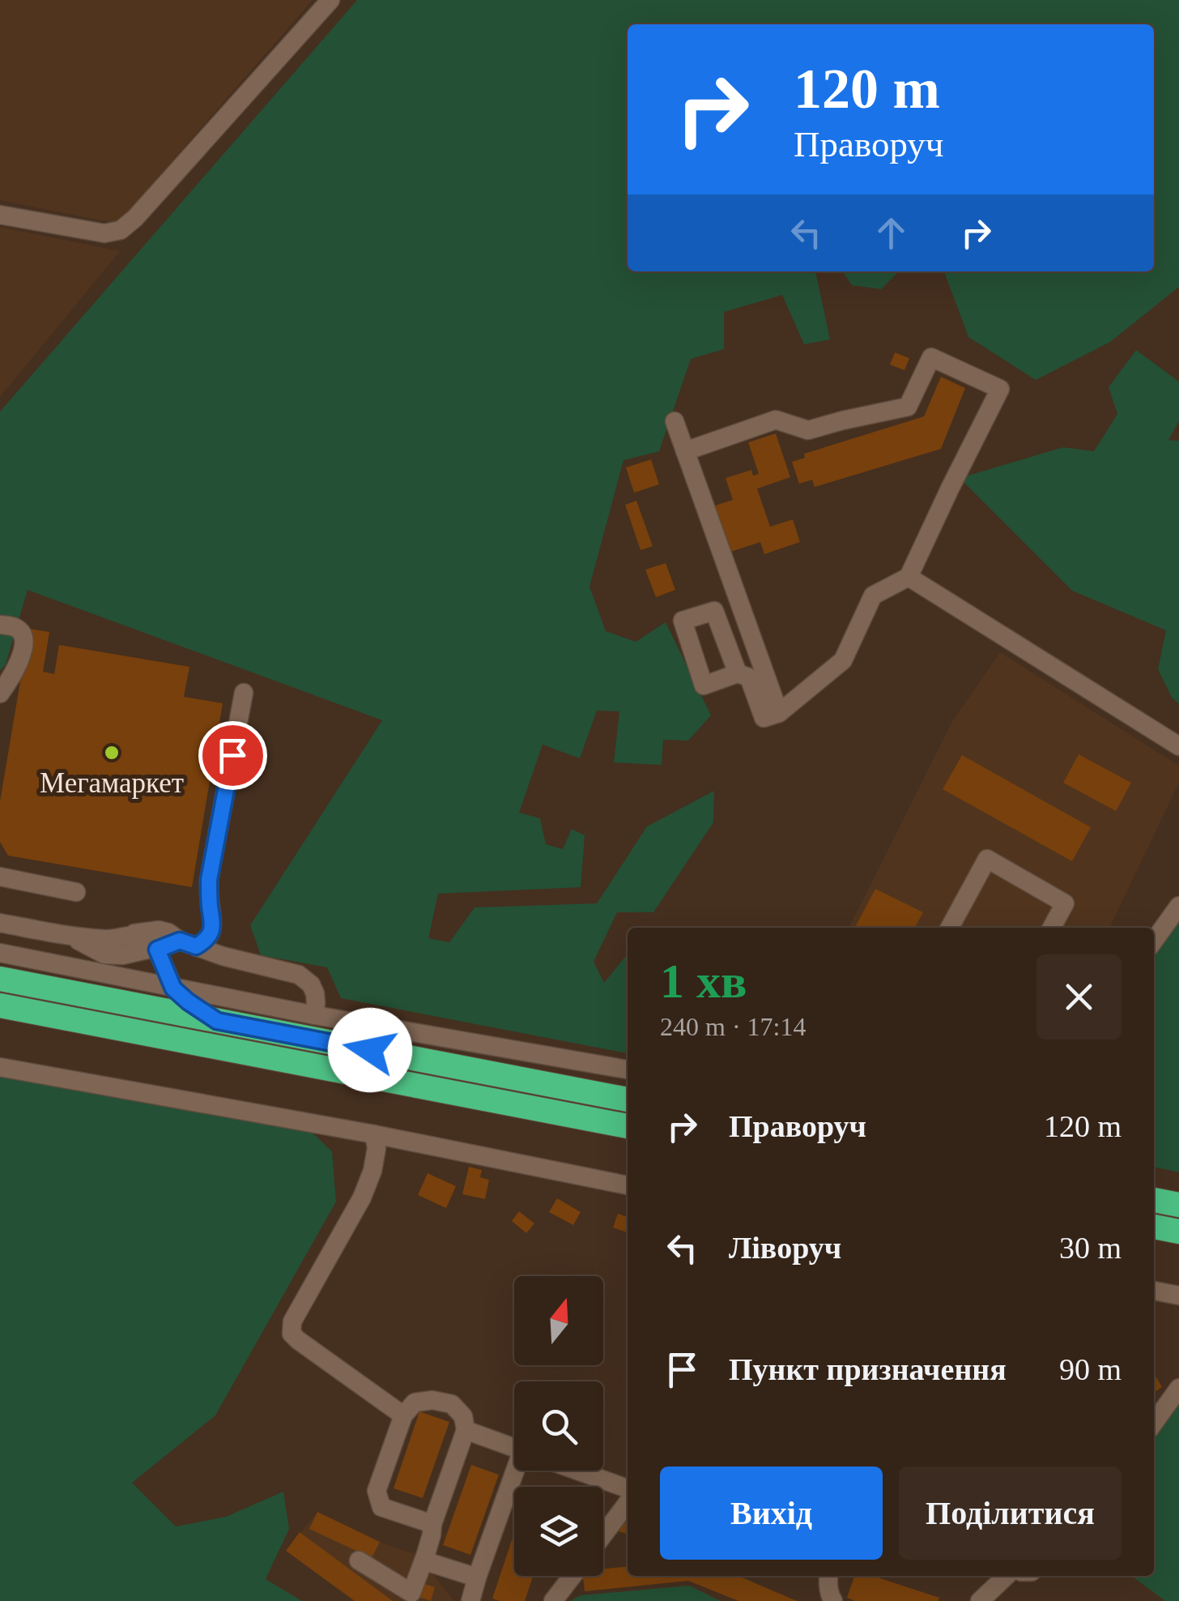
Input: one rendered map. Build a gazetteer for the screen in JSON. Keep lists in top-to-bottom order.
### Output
{
  "places": ["Мегамаркет"],
  "north": "top",
  "page": {
    "turn": ["120 m", "Праворуч"],
    "heading": ["1 хв", "240 m · 17:14"],
    "list": [
      {
        "name": "Праворуч",
        "value": "120 m"
      },
      {
        "name": "Ліворуч",
        "value": "30 m"
      },
      {
        "name": "Пункт призначення",
        "value": "90 m"
      }
    ],
    "buttons": ["Вихід", "Поділитися"]
  }
}
